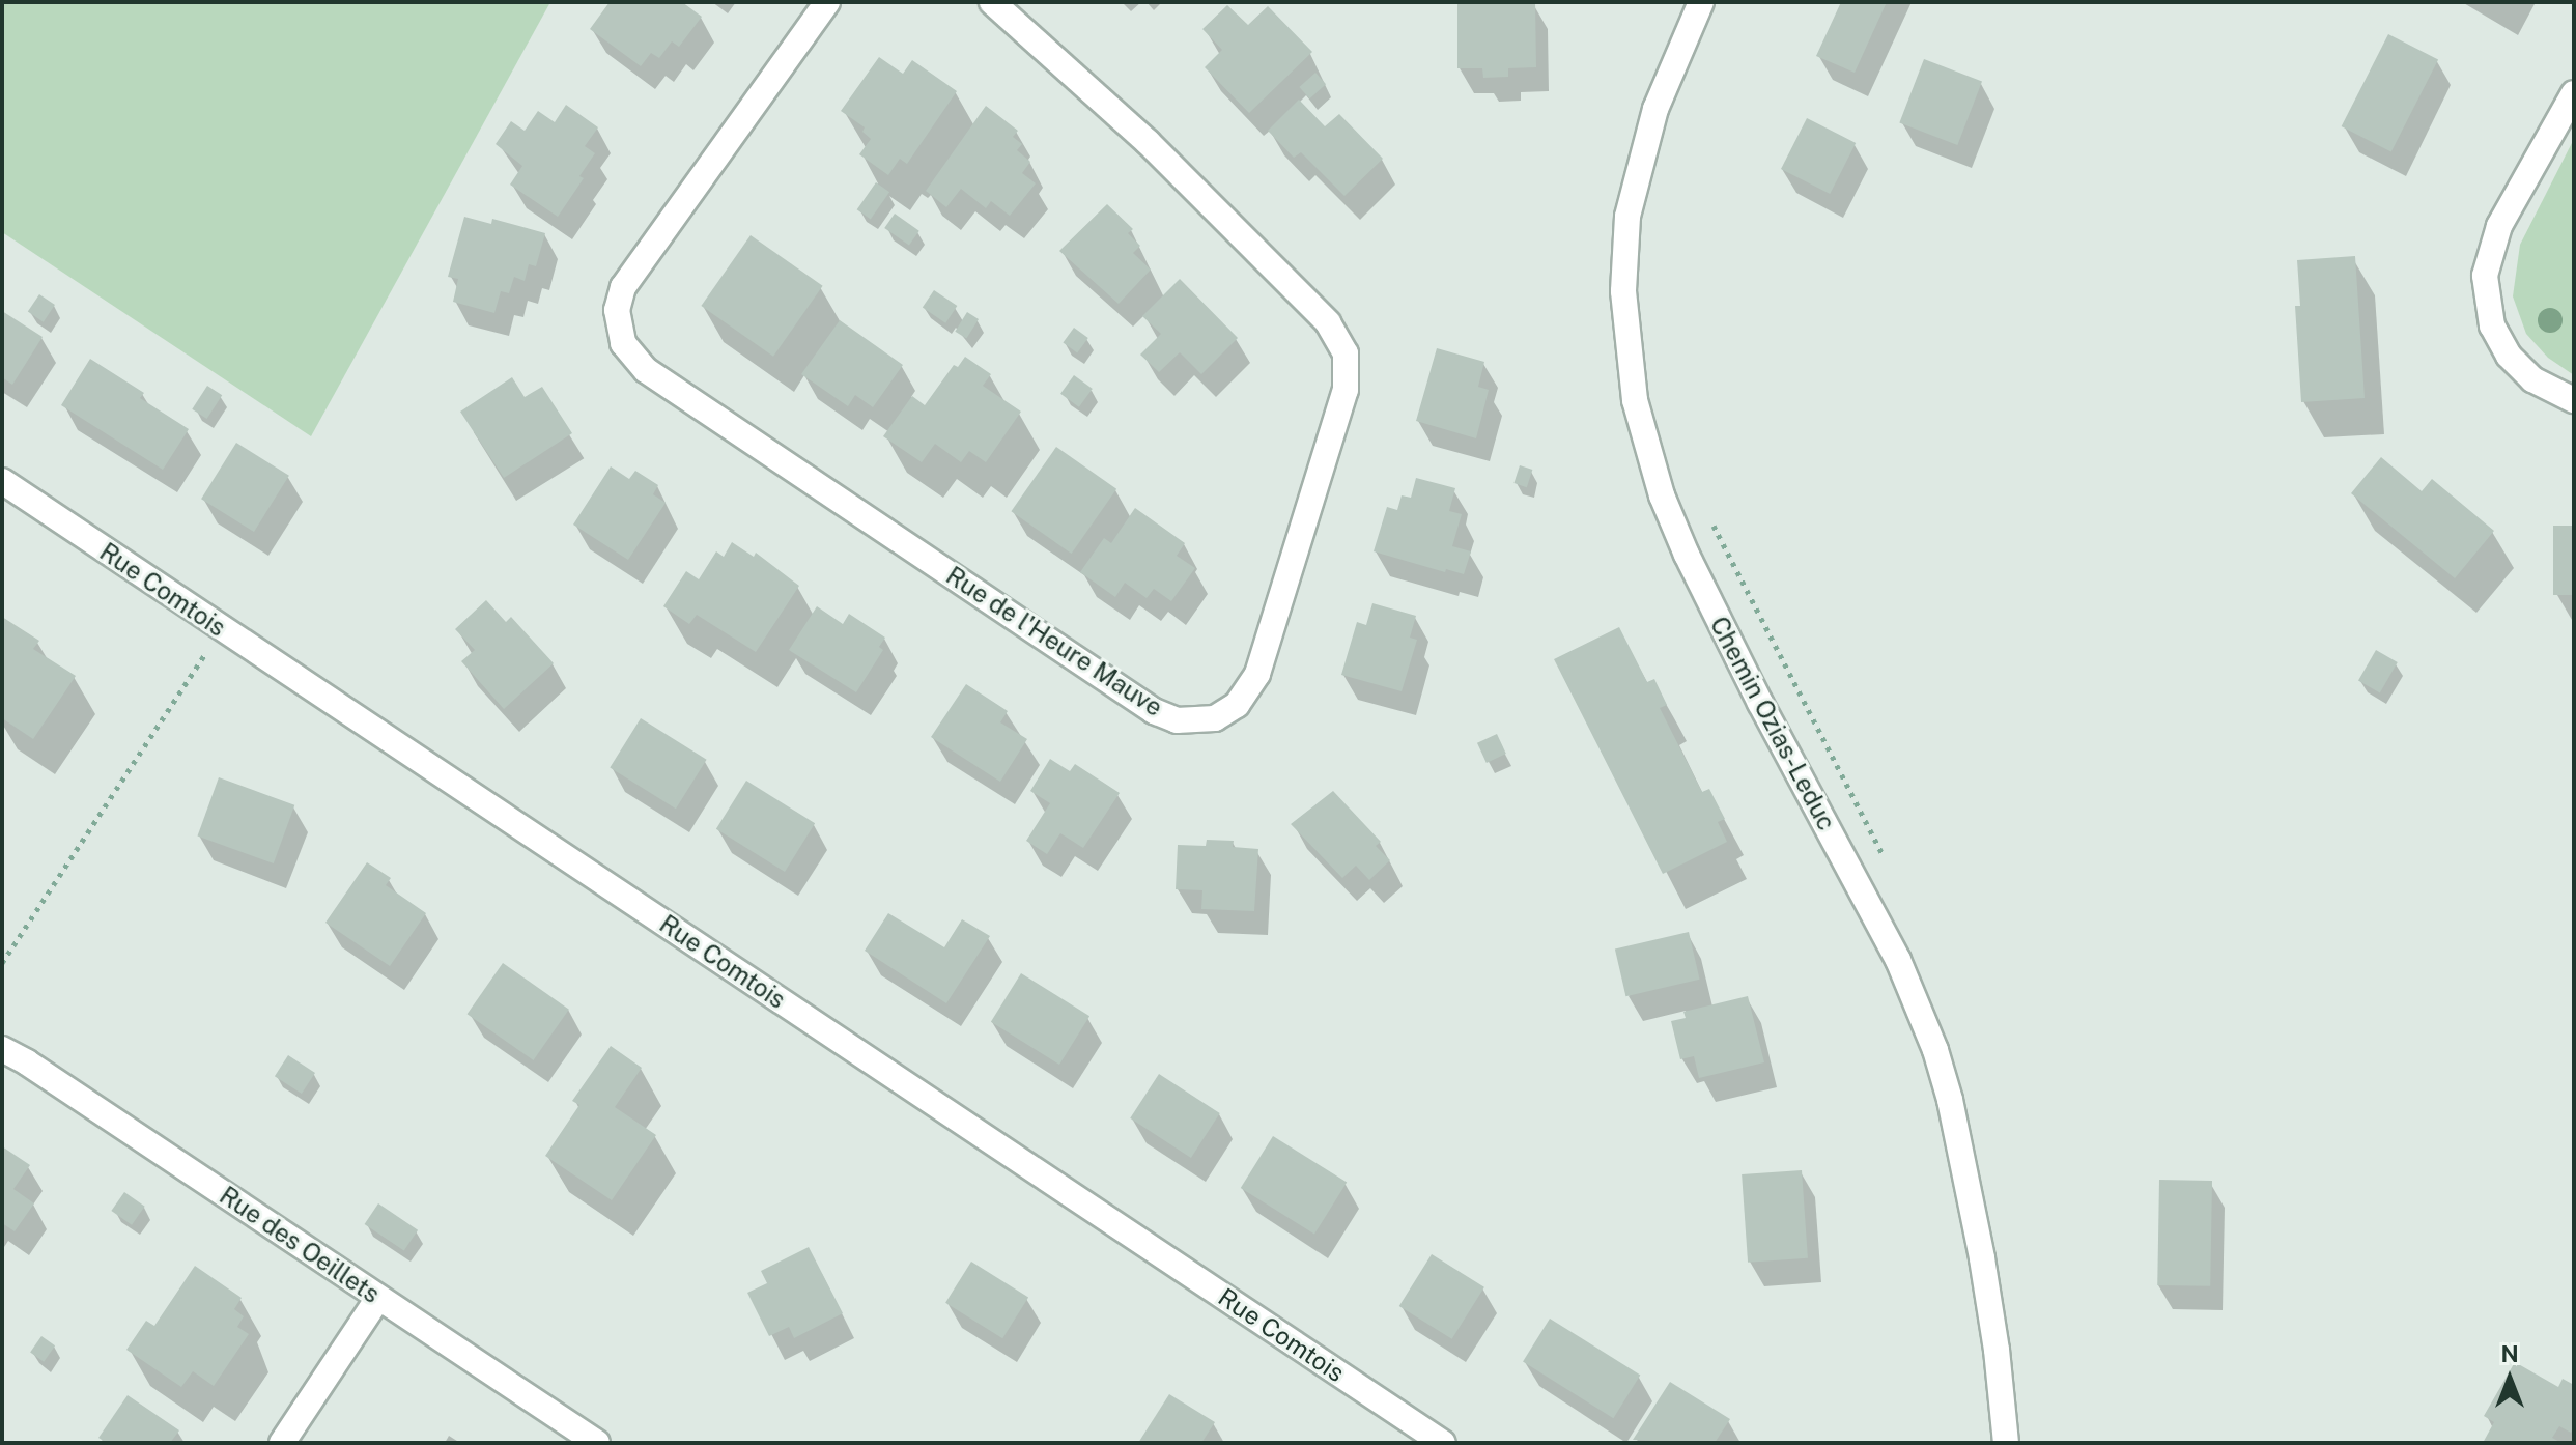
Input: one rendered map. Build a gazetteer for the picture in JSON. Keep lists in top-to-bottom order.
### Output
{
  "streets": {
    "street": [
      "Rue Comtois",
      "Rue de l'Heure Mauve",
      "Chemin Ozias-Leduc",
      "Rue des Oeillets"
    ]
  },
  "north": "top"
}
